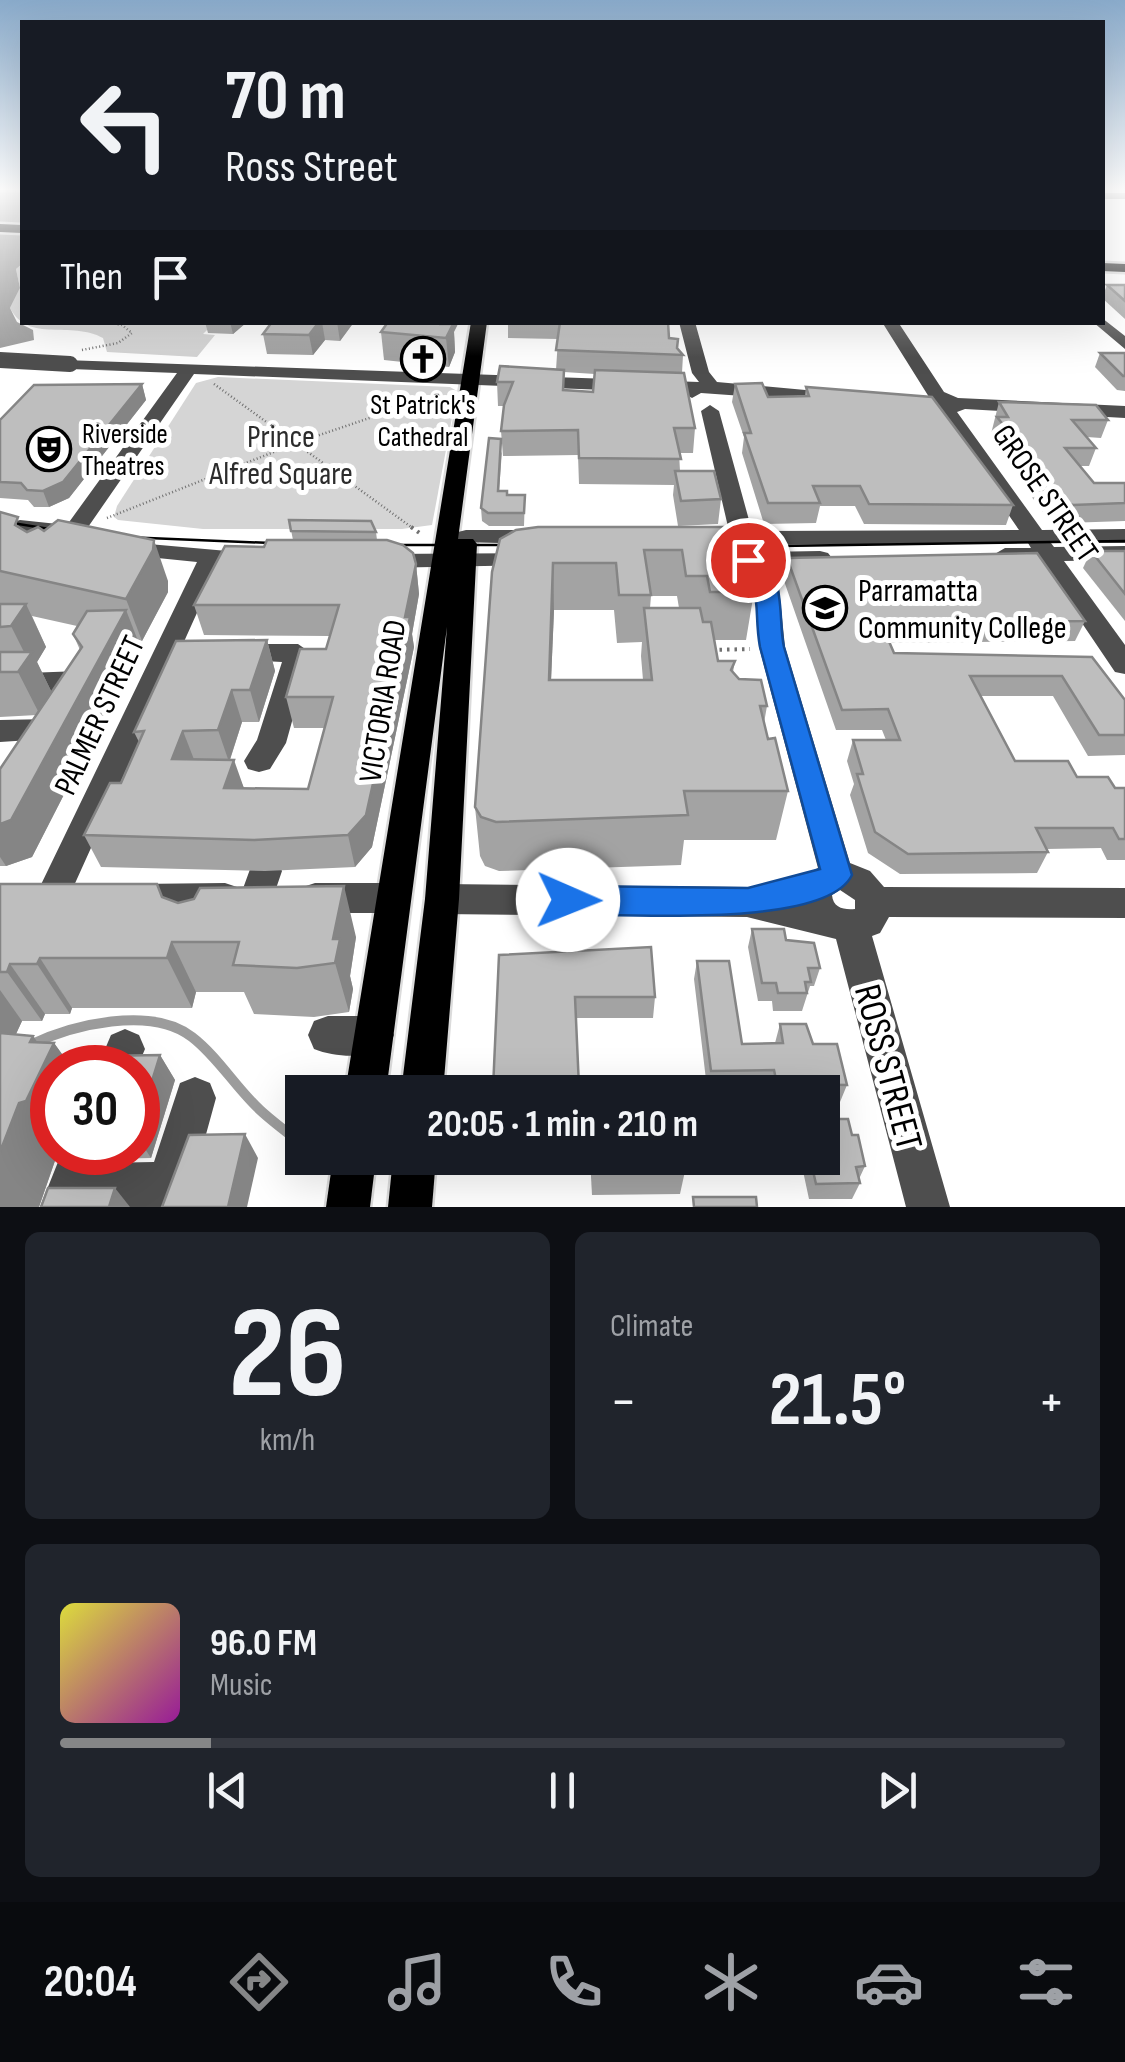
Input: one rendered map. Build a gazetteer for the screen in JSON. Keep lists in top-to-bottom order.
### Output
{
  "streets": {
    "main road": ["VICTORIA ROAD"],
    "street": ["GROSE STREET", "PALMER STREET", "ROSS STREET"]
  },
  "parks": ["Prince Alfred Square"],
  "places": {
    "church": ["St Patrick's Cathedral"],
    "theatre": ["Riverside Theatres"],
    "school or university": ["Parramatta Community College"]
  },
  "page": {
    "turn": ["70 m", "Ross Street"],
    "then": "Then",
    "limit": "30",
    "trip": "20:05 · 1 min · 210 m",
    "tile": [
      ["26", "km/h"],
      "Climate"
    ],
    "heat": ["−", "21.5°", "+"],
    "song": ["96.0 FM", "Music"],
    "tabs": "20:04"
  }
}
